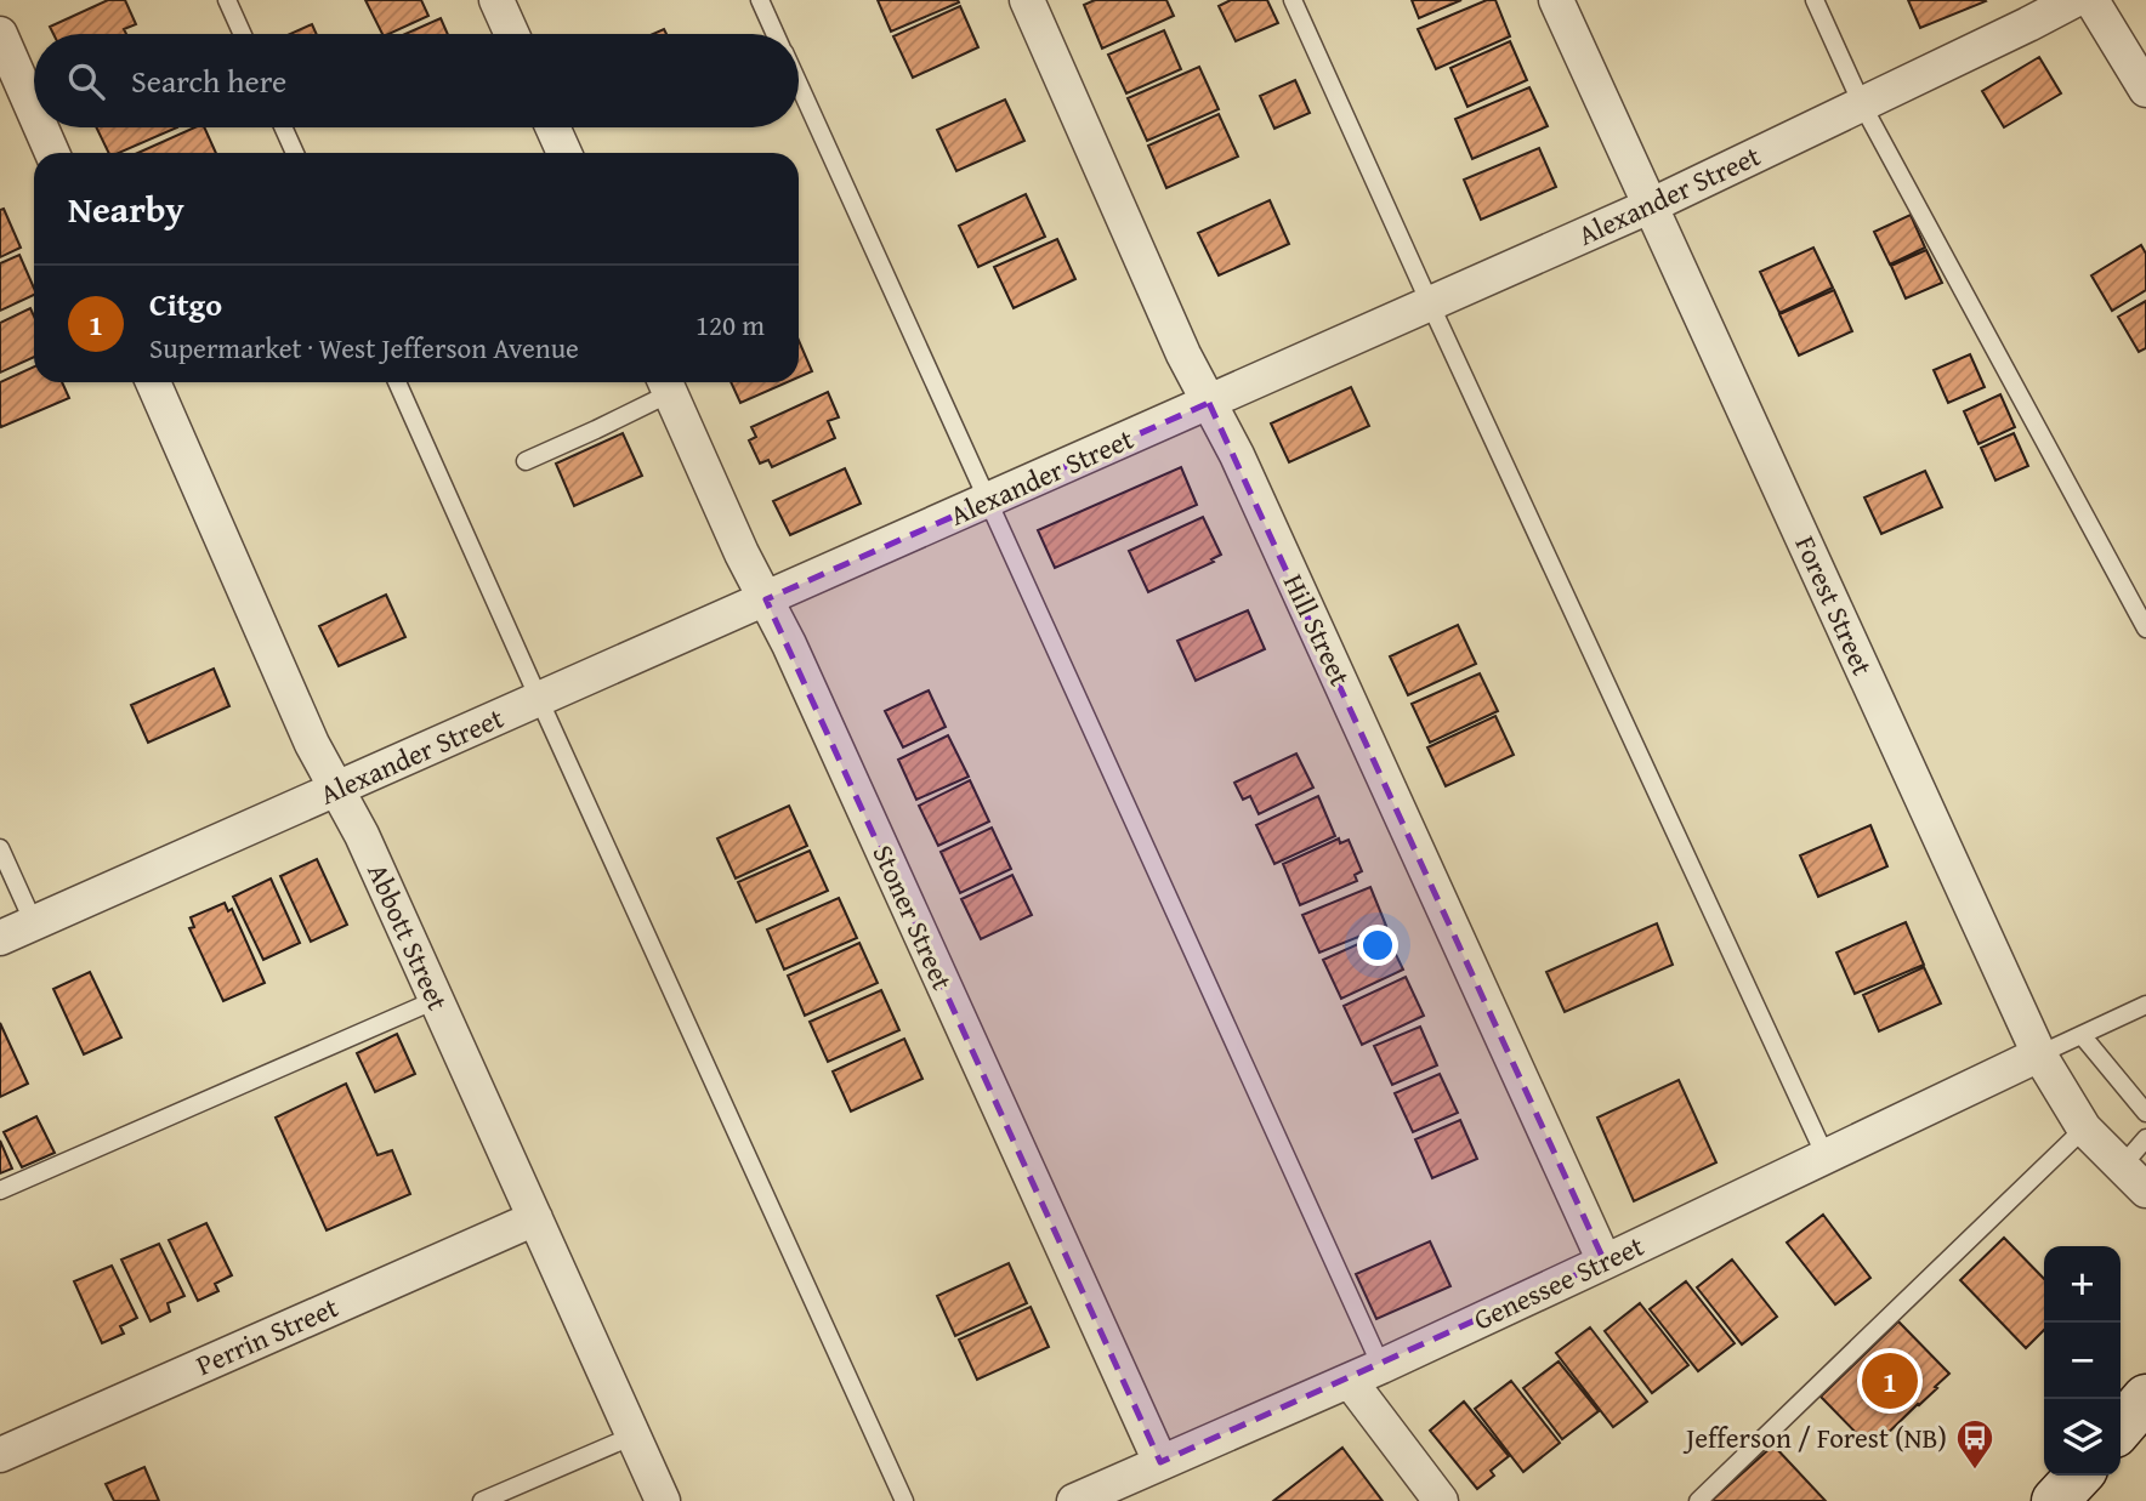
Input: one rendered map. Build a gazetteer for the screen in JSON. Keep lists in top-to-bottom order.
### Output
{
  "streets": {
    "street": [
      "Alexander Street",
      "Forest Street",
      "Hill Street",
      "Stoner Street",
      "Abbott Street",
      "Genessee Street",
      "Perrin Street"
    ]
  },
  "crossings": [
    ["Alexander Street", "Forest Street"],
    ["Alexander Street", "Hill Street"],
    ["Alexander Street", "Stoner Street"],
    ["Alexander Street", "Abbott Street"],
    ["Forest Street", "Genessee Street"],
    ["Hill Street", "Genessee Street"],
    ["Stoner Street", "Genessee Street"],
    ["Abbott Street", "Perrin Street"]
  ],
  "places": {
    "bus stop": ["Jefferson / Forest (NB)"]
  },
  "page": {
    "search": "Search here",
    "heading": "Nearby",
    "list": [
      {
        "mark": "1",
        "name": "Citgo",
        "note": "Supermarket · West Jefferson Avenue",
        "value": "120 m"
      }
    ],
    "map_buttons": ["+", "−"],
    "pins": "1"
  }
}
